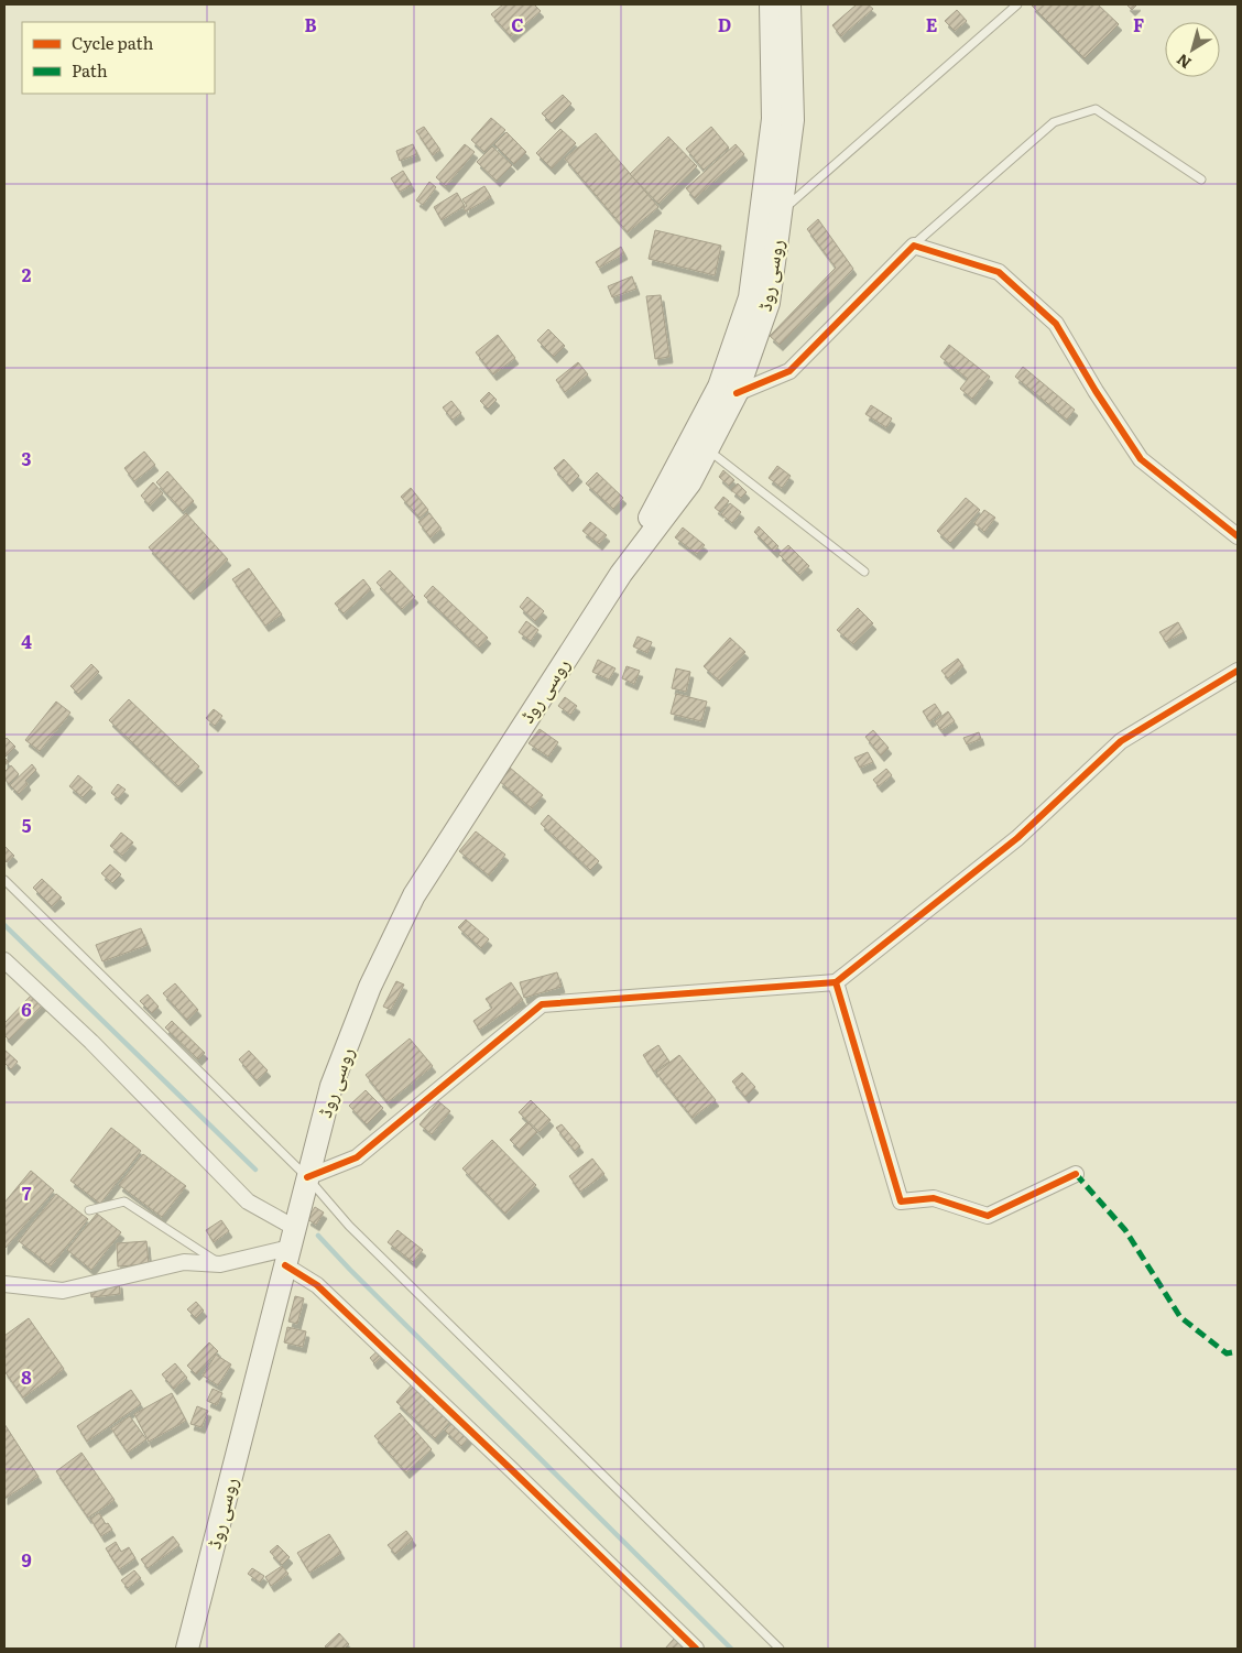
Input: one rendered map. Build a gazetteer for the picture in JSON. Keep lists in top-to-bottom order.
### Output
{
  "streets": {
    "main road": ["روسی روڈ"]
  },
  "legend": ["Cycle path", "Path"],
  "north": "bottom left",
  "grid": {
    "columns": [
      "B",
      "C",
      "D",
      "E",
      "F"
    ],
    "rows": [
      "2",
      "3",
      "4",
      "5",
      "6",
      "7",
      "8",
      "9"
    ]
  }
}
